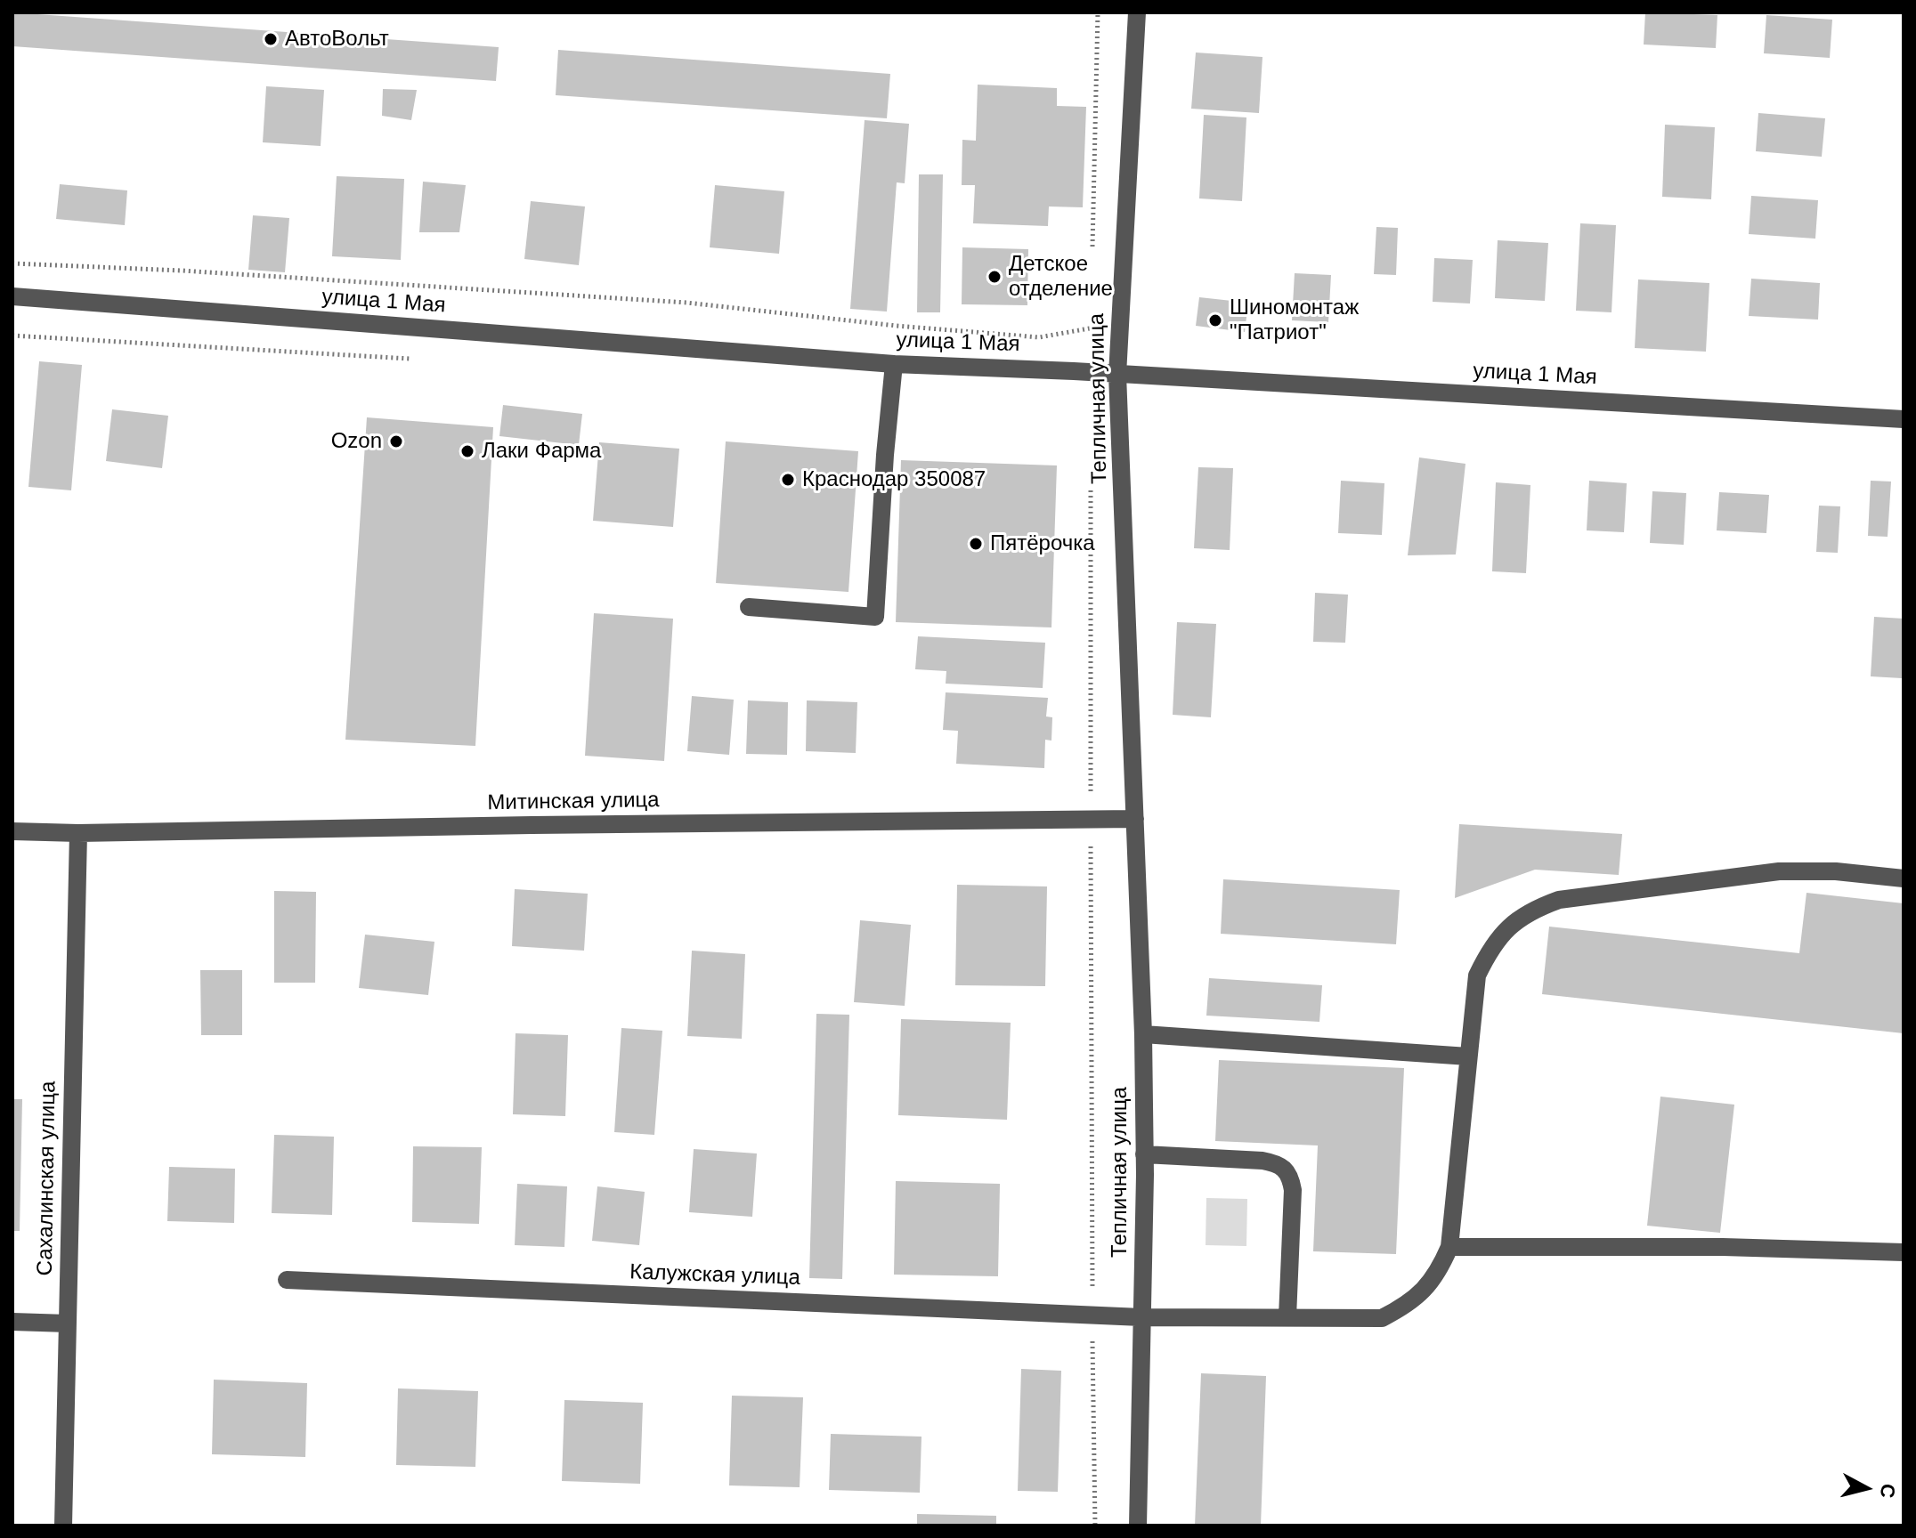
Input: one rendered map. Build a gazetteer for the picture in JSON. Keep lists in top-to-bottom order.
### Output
{
  "streets": {
    "street": [
      "улица 1 Мая",
      "Тепличная улица",
      "Митинская улица",
      "Сахалинская улица",
      "Калужская улица"
    ]
  },
  "crossings": [
    ["улица 1 Мая", "Тепличная улица"],
    ["Тепличная улица", "Митинская улица"],
    ["Тепличная улица", "Калужская улица"],
    ["Митинская улица", "Сахалинская улица"]
  ],
  "places": [
    "АвтоВольт",
    "Детское отделение",
    "Шиномонтаж \"Патриот\"",
    "Ozon",
    "Лаки Фарма",
    "Краснодар 350087",
    "Пятёрочка"
  ],
  "north": "right"
}
